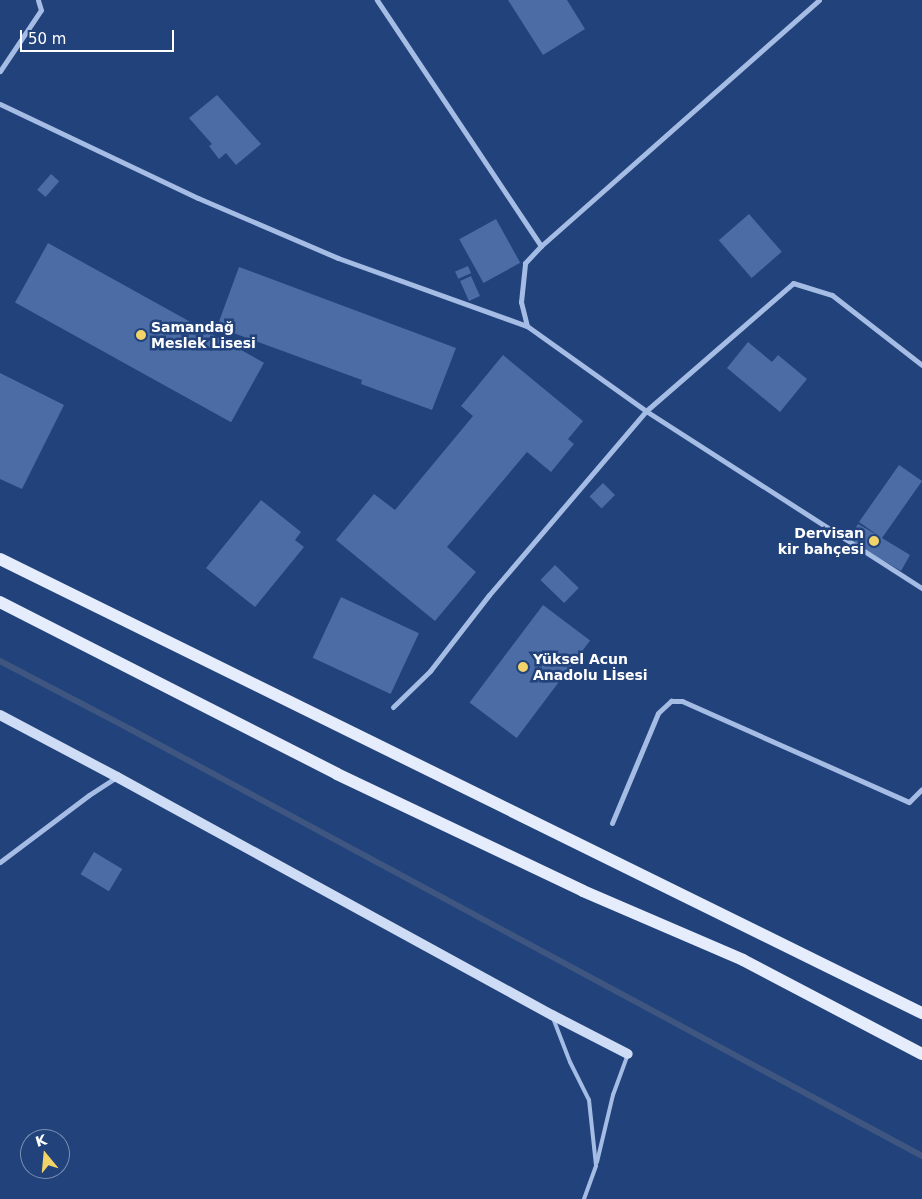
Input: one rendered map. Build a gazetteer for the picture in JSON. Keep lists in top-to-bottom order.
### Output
{
  "places": ["Samandağ Meslek Lisesi", "Dervisan kir bahçesi", "Yüksel Acun Anadolu Lİsesi"],
  "scale_bar": "50 m",
  "north": "top"
}
